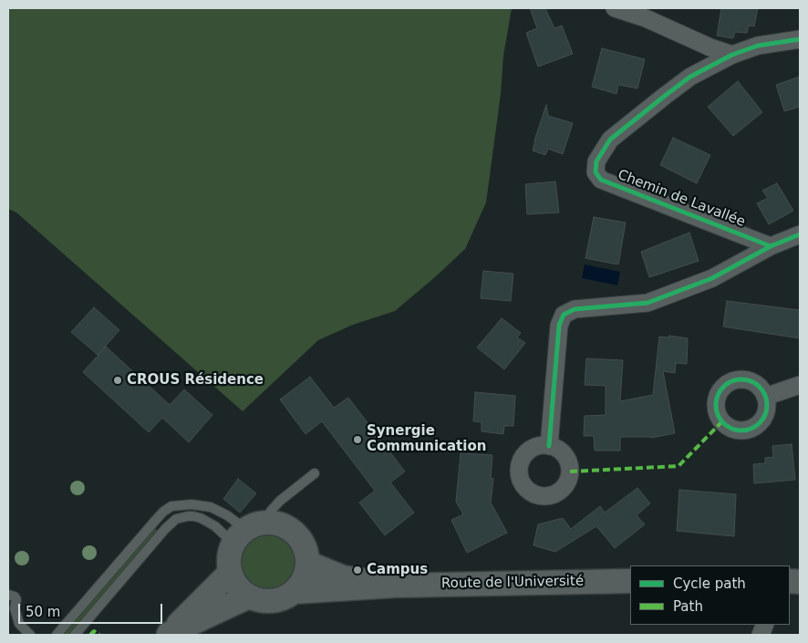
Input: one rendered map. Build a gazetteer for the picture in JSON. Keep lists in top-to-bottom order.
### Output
{
  "streets": {
    "main road": ["Route de l'Université"],
    "street": ["Chemin de Lavallée"]
  },
  "places": ["CROUS Résidence", "Synergie Communication", "Campus"],
  "legend": ["Cycle path", "Path"],
  "scale_bar": "50 m"
}
